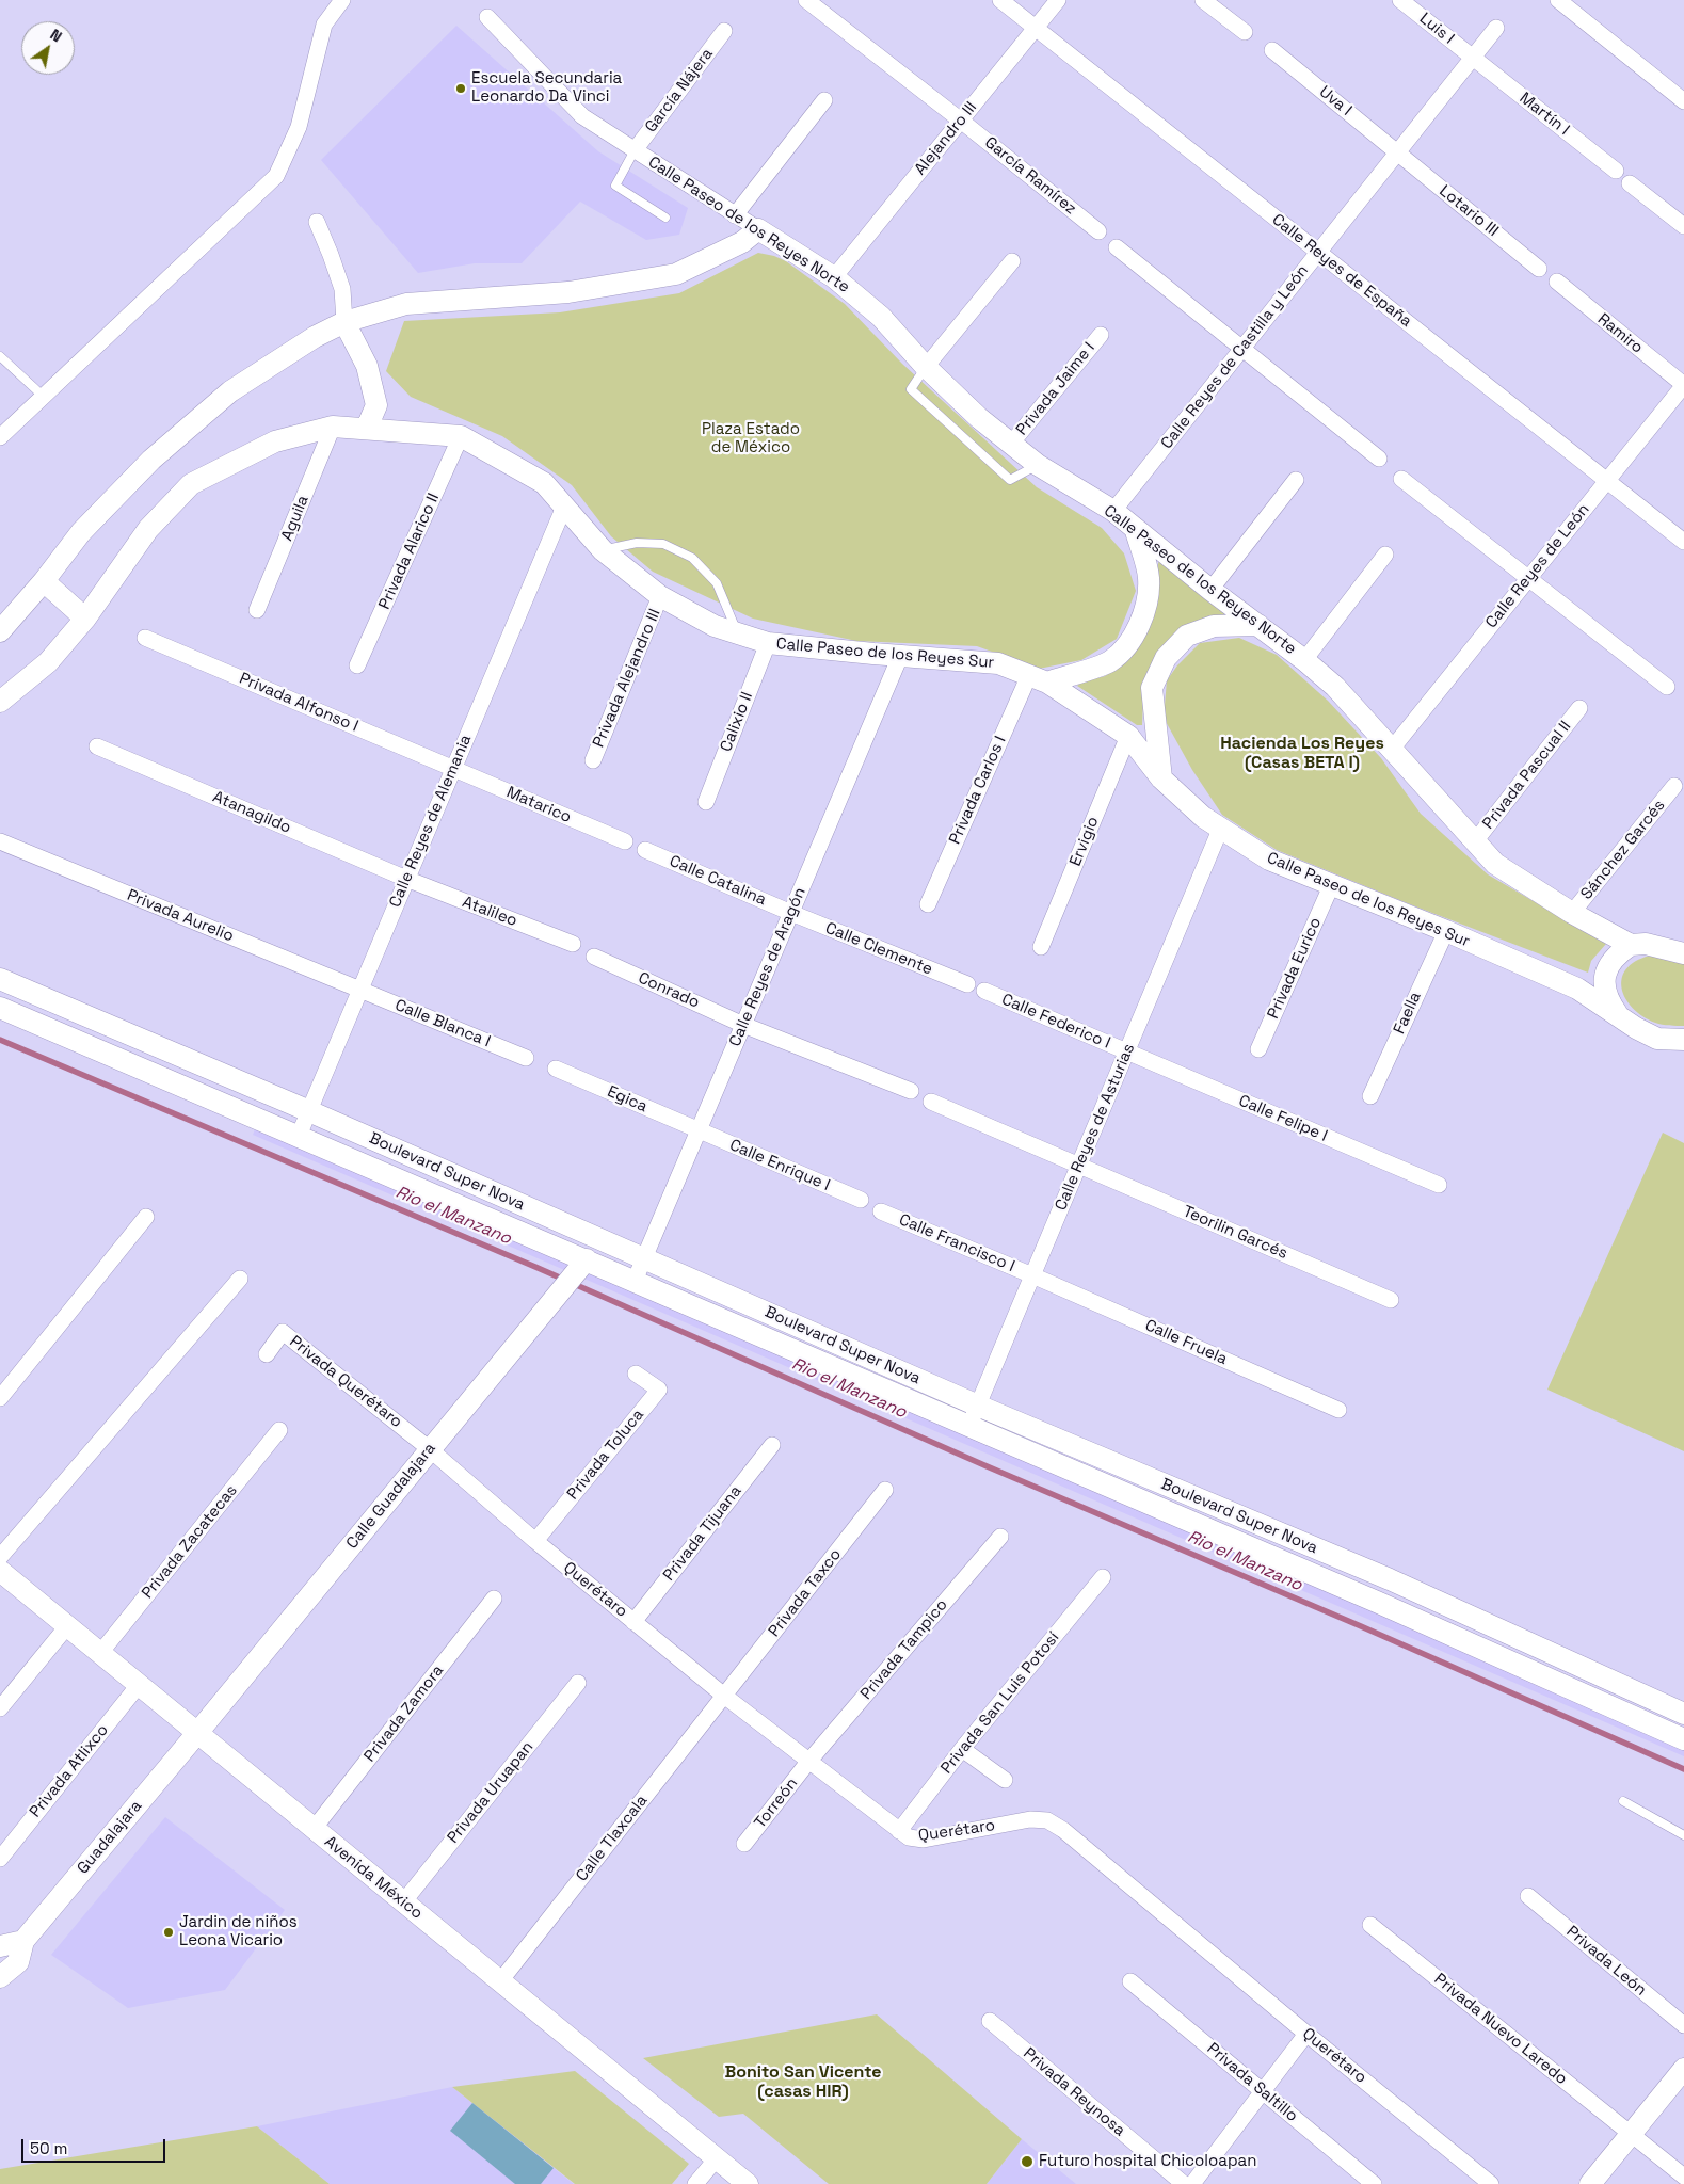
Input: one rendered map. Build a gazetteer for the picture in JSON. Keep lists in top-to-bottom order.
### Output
{
  "streets": {
    "street": [
      "Luis I",
      "García Nájera",
      "Uva I",
      "Martín I",
      "Alejandro III",
      "García Ramírez",
      "Lotario III",
      "Calle Paseo de los Reyes Norte",
      "Calle Reyes de España",
      "Ramiro",
      "Calle Reyes de Castilla y León",
      "Privada Jaime I",
      "Aguila",
      "Privada Alarico II",
      "Calle Reyes de León",
      "Calle Paseo de los Reyes Sur",
      "Privada Alejandro III",
      "Privada Alfonso I",
      "Calixio II",
      "Privada Pascual II",
      "Privada Carlos I",
      "Matarico",
      "Atanagildo",
      "Calle Reyes de Alemania",
      "Ervigio",
      "Sánchez Garcés",
      "Calle Catalina",
      "Atalileo",
      "Privada Aurelio",
      "Calle Clemente",
      "Calle Reyes de Aragón",
      "Privada Eurico",
      "Conrado",
      "Faella",
      "Calle Federico I",
      "Calle Blanca I",
      "Egica",
      "Calle Felipe I",
      "Calle Reyes de Asturias",
      "Calle Enrique I",
      "Boulevard Super Nova",
      "Teorilin Garcés",
      "Calle Francisco I",
      "Calle Fruela",
      "Privada Querétaro",
      "Privada Toluca",
      "Calle Guadalajara",
      "Privada Tijuana",
      "Privada Zacatecas",
      "Querétaro",
      "Privada Taxco",
      "Privada Tampico",
      "Privada San Luis Potosí",
      "Privada Zamora",
      "Privada Atlixco",
      "Privada Uruapan",
      "Torreón",
      "Guadalajara",
      "Calle Tlaxcala",
      "Avenida México",
      "Privada León",
      "Privada Nuevo Laredo",
      "Privada Saltillo",
      "Privada Reynosa"
    ]
  },
  "crossings": [
    ["Luis I", "Martín I"],
    ["Luis I", "Calle Reyes de Castilla y León"],
    ["García Nájera", "Calle Paseo de los Reyes Norte"],
    ["Uva I", "Lotario III"],
    ["Uva I", "Calle Reyes de Castilla y León"],
    ["Martín I", "Calle Reyes de Castilla y León"],
    ["Alejandro III", "García Ramírez"],
    ["Alejandro III", "Calle Paseo de los Reyes Norte"],
    ["Alejandro III", "Calle Reyes de España"],
    ["Lotario III", "Calle Reyes de Castilla y León"],
    ["Calle Paseo de los Reyes Norte", "Calle Reyes de Castilla y León"],
    ["Calle Paseo de los Reyes Norte", "Privada Jaime I"],
    ["Calle Paseo de los Reyes Norte", "Calle Reyes de León"],
    ["Calle Paseo de los Reyes Norte", "Privada Pascual II"],
    ["Calle Paseo de los Reyes Norte", "Sánchez Garcés"],
    ["Calle Reyes de España", "Calle Reyes de Castilla y León"],
    ["Calle Reyes de España", "Calle Reyes de León"],
    ["Ramiro", "Calle Reyes de León"],
    ["Aguila", "Calle Paseo de los Reyes Sur"],
    ["Privada Alarico II", "Calle Paseo de los Reyes Sur"],
    ["Calle Paseo de los Reyes Sur", "Privada Alejandro III"],
    ["Calle Paseo de los Reyes Sur", "Calixio II"],
    ["Calle Paseo de los Reyes Sur", "Privada Carlos I"],
    ["Calle Paseo de los Reyes Sur", "Calle Reyes de Alemania"],
    ["Calle Paseo de los Reyes Sur", "Ervigio"],
    ["Calle Paseo de los Reyes Sur", "Calle Reyes de Aragón"],
    ["Calle Paseo de los Reyes Sur", "Privada Eurico"],
    ["Calle Paseo de los Reyes Sur", "Faella"],
    ["Calle Paseo de los Reyes Sur", "Calle Reyes de Asturias"],
    ["Privada Alfonso I", "Matarico"],
    ["Privada Alfonso I", "Calle Reyes de Alemania"],
    ["Matarico", "Calle Reyes de Alemania"],
    ["Atanagildo", "Calle Reyes de Alemania"],
    ["Atanagildo", "Atalileo"],
    ["Calle Reyes de Alemania", "Atalileo"],
    ["Calle Reyes de Alemania", "Privada Aurelio"],
    ["Calle Reyes de Alemania", "Calle Blanca I"],
    ["Calle Reyes de Alemania", "Boulevard Super Nova"],
    ["Calle Catalina", "Calle Clemente"],
    ["Calle Catalina", "Calle Reyes de Aragón"],
    ["Privada Aurelio", "Calle Blanca I"],
    ["Calle Clemente", "Calle Reyes de Aragón"],
    ["Calle Reyes de Aragón", "Conrado"],
    ["Calle Reyes de Aragón", "Egica"],
    ["Calle Reyes de Aragón", "Calle Enrique I"],
    ["Calle Reyes de Aragón", "Boulevard Super Nova"],
    ["Calle Federico I", "Calle Felipe I"],
    ["Calle Federico I", "Calle Reyes de Asturias"],
    ["Egica", "Calle Enrique I"],
    ["Calle Felipe I", "Calle Reyes de Asturias"],
    ["Calle Reyes de Asturias", "Boulevard Super Nova"],
    ["Calle Reyes de Asturias", "Teorilin Garcés"],
    ["Calle Reyes de Asturias", "Calle Francisco I"],
    ["Calle Reyes de Asturias", "Calle Fruela"],
    ["Boulevard Super Nova", "Calle Guadalajara"],
    ["Calle Francisco I", "Calle Fruela"],
    ["Privada Querétaro", "Calle Guadalajara"],
    ["Privada Querétaro", "Querétaro"],
    ["Privada Toluca", "Querétaro"],
    ["Calle Guadalajara", "Querétaro"],
    ["Calle Guadalajara", "Guadalajara"],
    ["Calle Guadalajara", "Avenida México"],
    ["Privada Tijuana", "Querétaro"],
    ["Privada Zacatecas", "Avenida México"],
    ["Querétaro", "Privada Taxco"],
    ["Querétaro", "Privada Tampico"],
    ["Querétaro", "Privada San Luis Potosí"],
    ["Querétaro", "Torreón"],
    ["Querétaro", "Calle Tlaxcala"],
    ["Privada Taxco", "Calle Tlaxcala"],
    ["Privada Tampico", "Torreón"],
    ["Privada Zamora", "Avenida México"],
    ["Privada Atlixco", "Avenida México"],
    ["Privada Uruapan", "Avenida México"],
    ["Guadalajara", "Avenida México"],
    ["Calle Tlaxcala", "Avenida México"]
  ],
  "districts": ["Hacienda Los Reyes (Casas BETA I)", "Bonito San Vicente (casas HIR)"],
  "water": ["Rio el Manzano"],
  "parks": ["Plaza Estado de México"],
  "places": ["Escuela Secundaria Leonardo Da Vinci", "Jardin de niños Leona Vicario", "Futuro hospital Chicoloapan"],
  "scale_bar": "50 m",
  "north": "top right"
}
